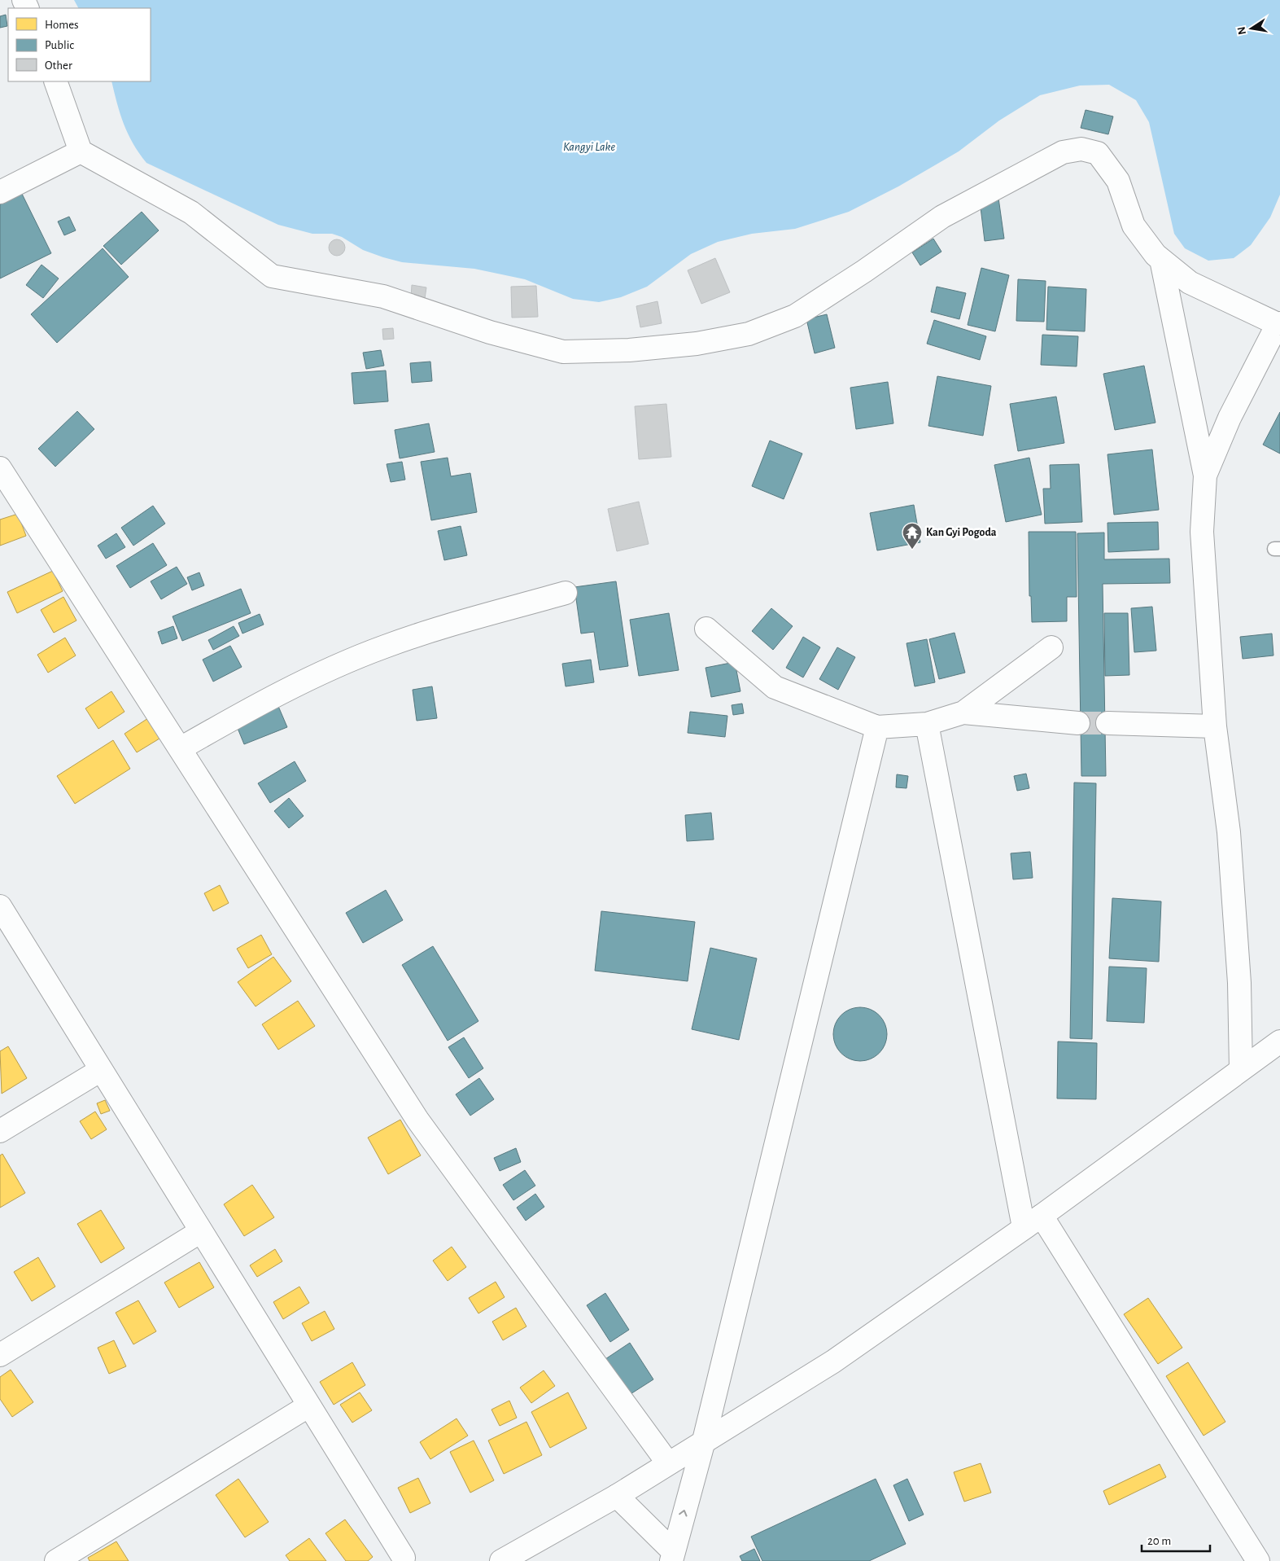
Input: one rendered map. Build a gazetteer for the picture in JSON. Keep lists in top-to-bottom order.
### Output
{
  "water": ["Kangyi Lake"],
  "places": {
    "temple": ["Kan Gyi Pogoda"]
  },
  "legend": ["Homes", "Public", "Other"],
  "scale_bar": "20 m",
  "north": "left"
}
